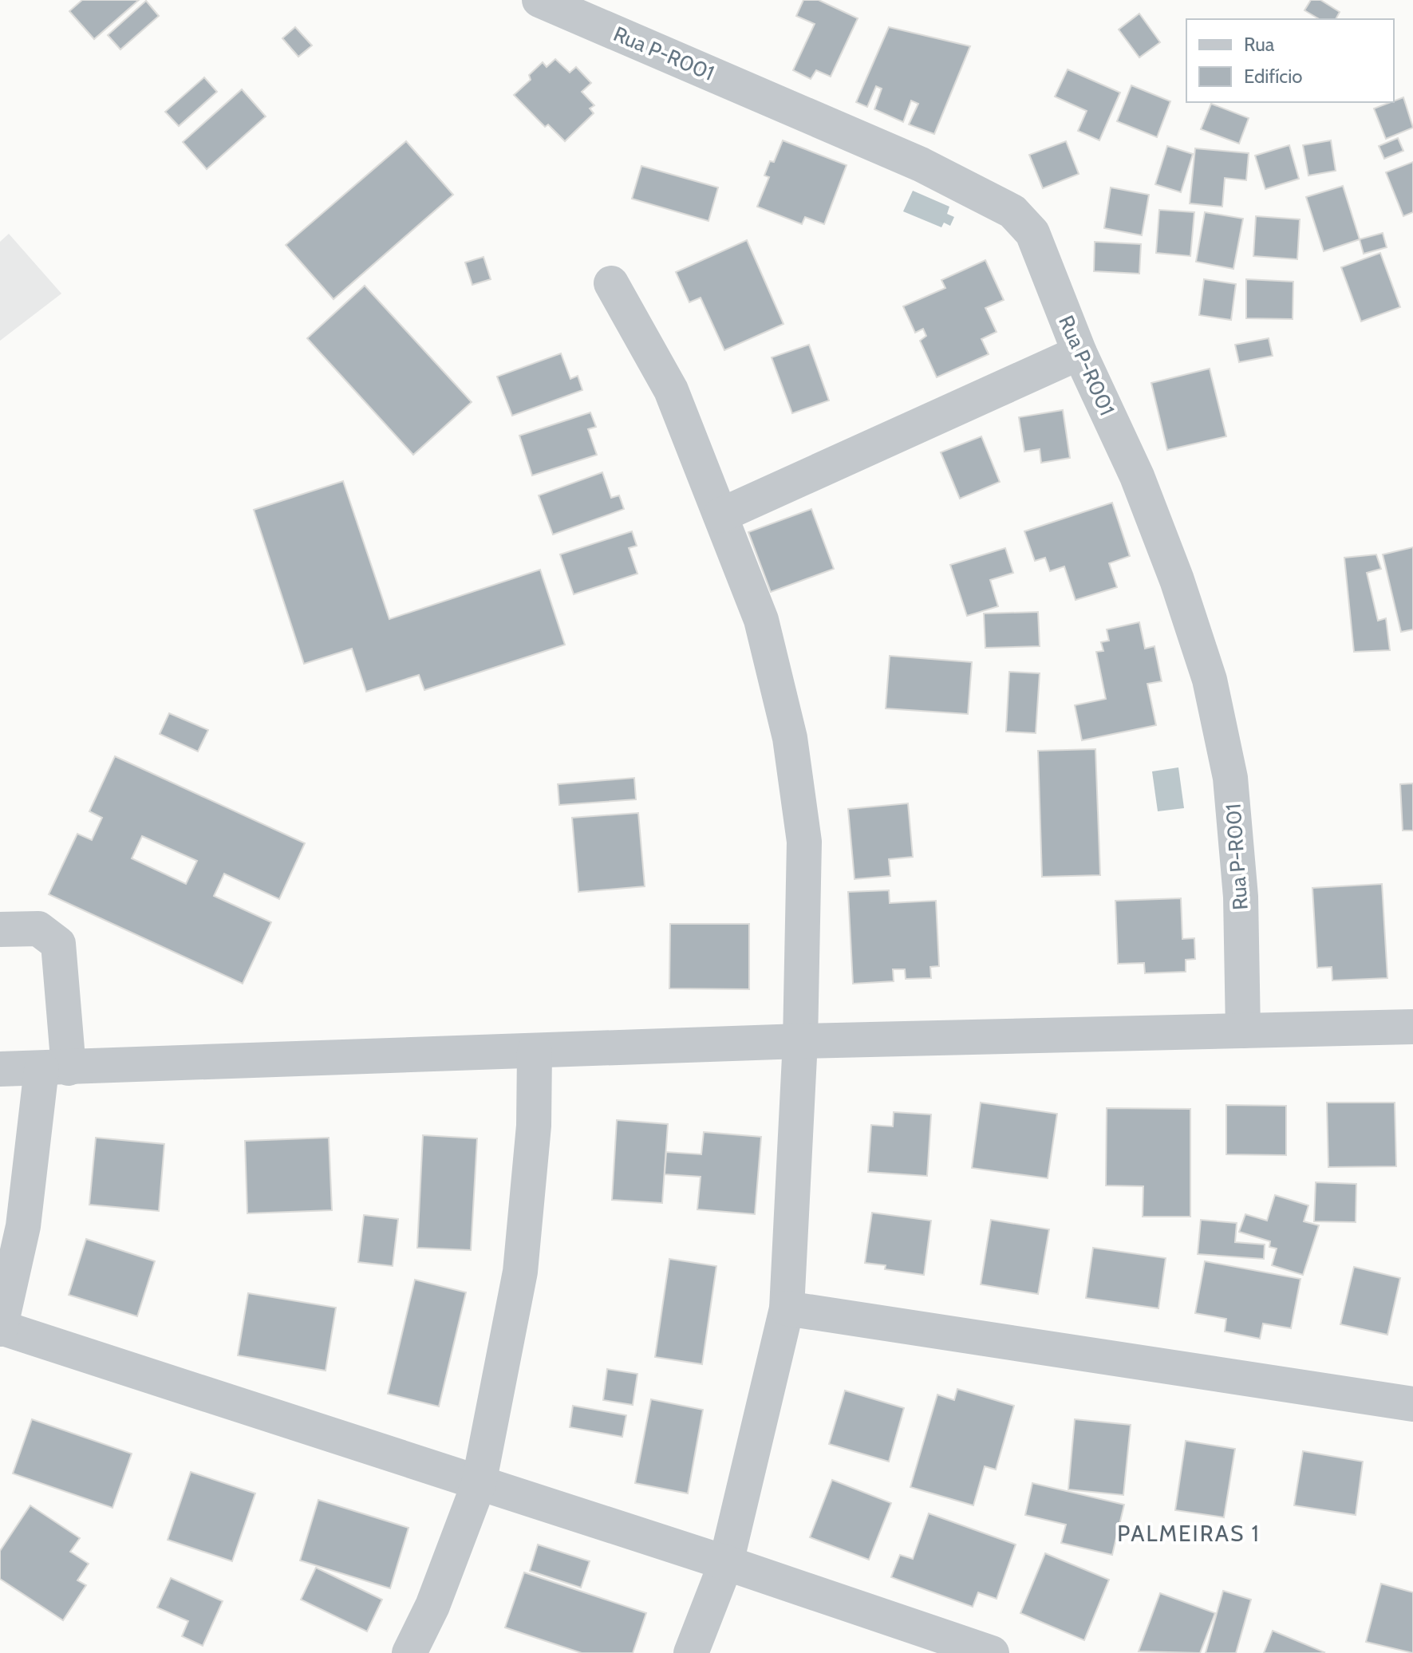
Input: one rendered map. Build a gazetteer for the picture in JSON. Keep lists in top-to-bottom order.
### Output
{
  "streets": {
    "street": ["Rua P-R001"]
  },
  "districts": ["PALMEIRAS 1"],
  "legend": ["Rua", "Edifício"]
}
